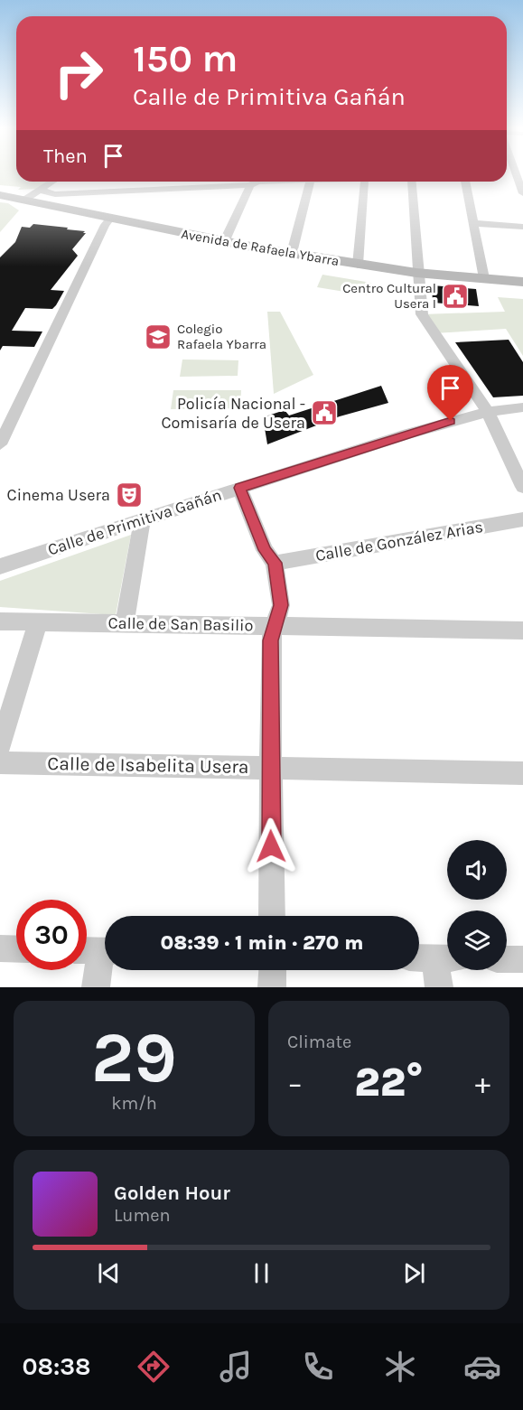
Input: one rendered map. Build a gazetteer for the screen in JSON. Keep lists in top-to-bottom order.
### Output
{
  "streets": {
    "main road": ["Avenida de Rafaela Ybarra"],
    "street": [
      "Calle de Primitiva Gañán",
      "Calle de González Arias",
      "Calle de San Basilio",
      "Calle de Isabelita Usera"
    ]
  },
  "places": {
    "public building": ["Centro Cultural Usera I", "Policía Nacional - Comisaría de Usera"],
    "school or university": ["Colegio Rafaela Ybarra"],
    "theatre": ["Cinema Usera"]
  },
  "page": {
    "turn": ["150 m", "Calle de Primitiva Gañán"],
    "then": "Then",
    "limit": "30",
    "trip": "08:39 · 1 min · 270 m",
    "tile": [
      ["29", "km/h"],
      "Climate"
    ],
    "heat": ["−", "22°", "+"],
    "song": ["Golden Hour", "Lumen"],
    "tabs": "08:38"
  }
}
